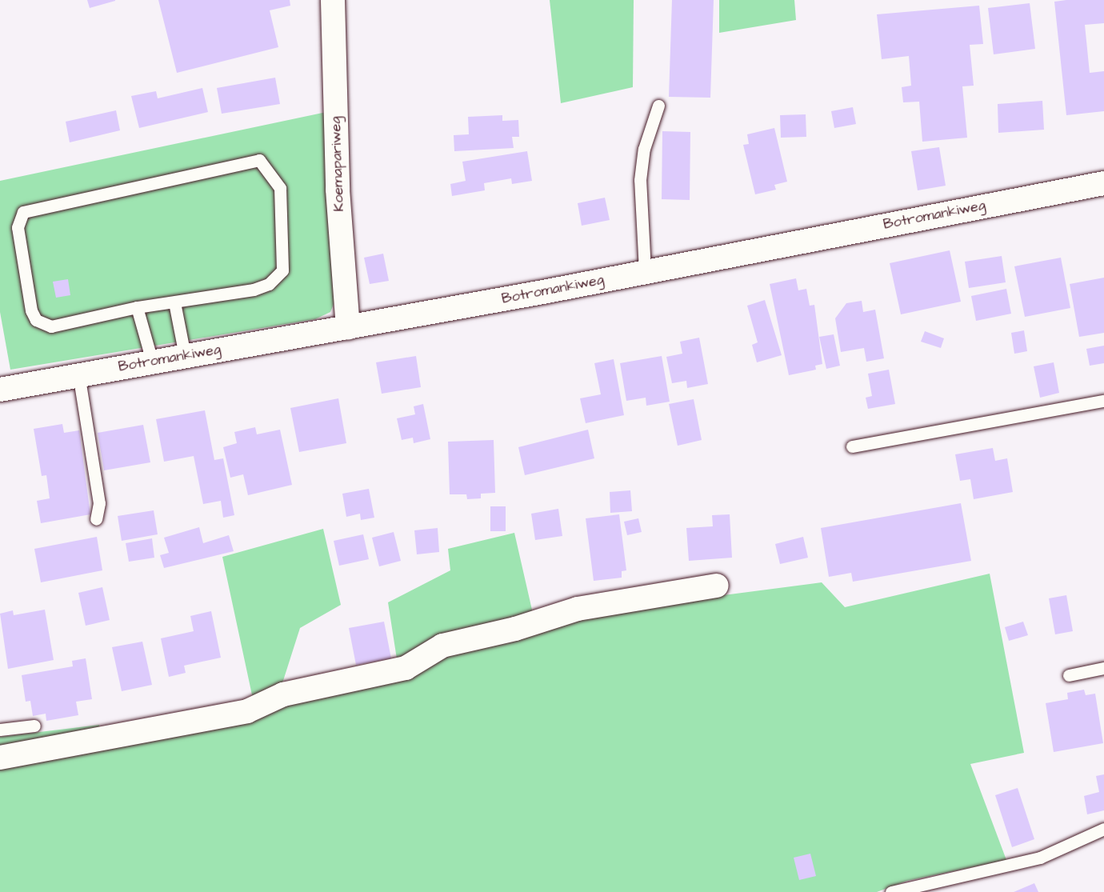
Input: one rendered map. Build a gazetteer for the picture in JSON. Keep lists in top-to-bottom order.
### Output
{
  "streets": {
    "street": ["Koemapariweg", "Botromankiweg"]
  },
  "crossings": [
    ["Koemapariweg", "Botromankiweg"]
  ]
}
